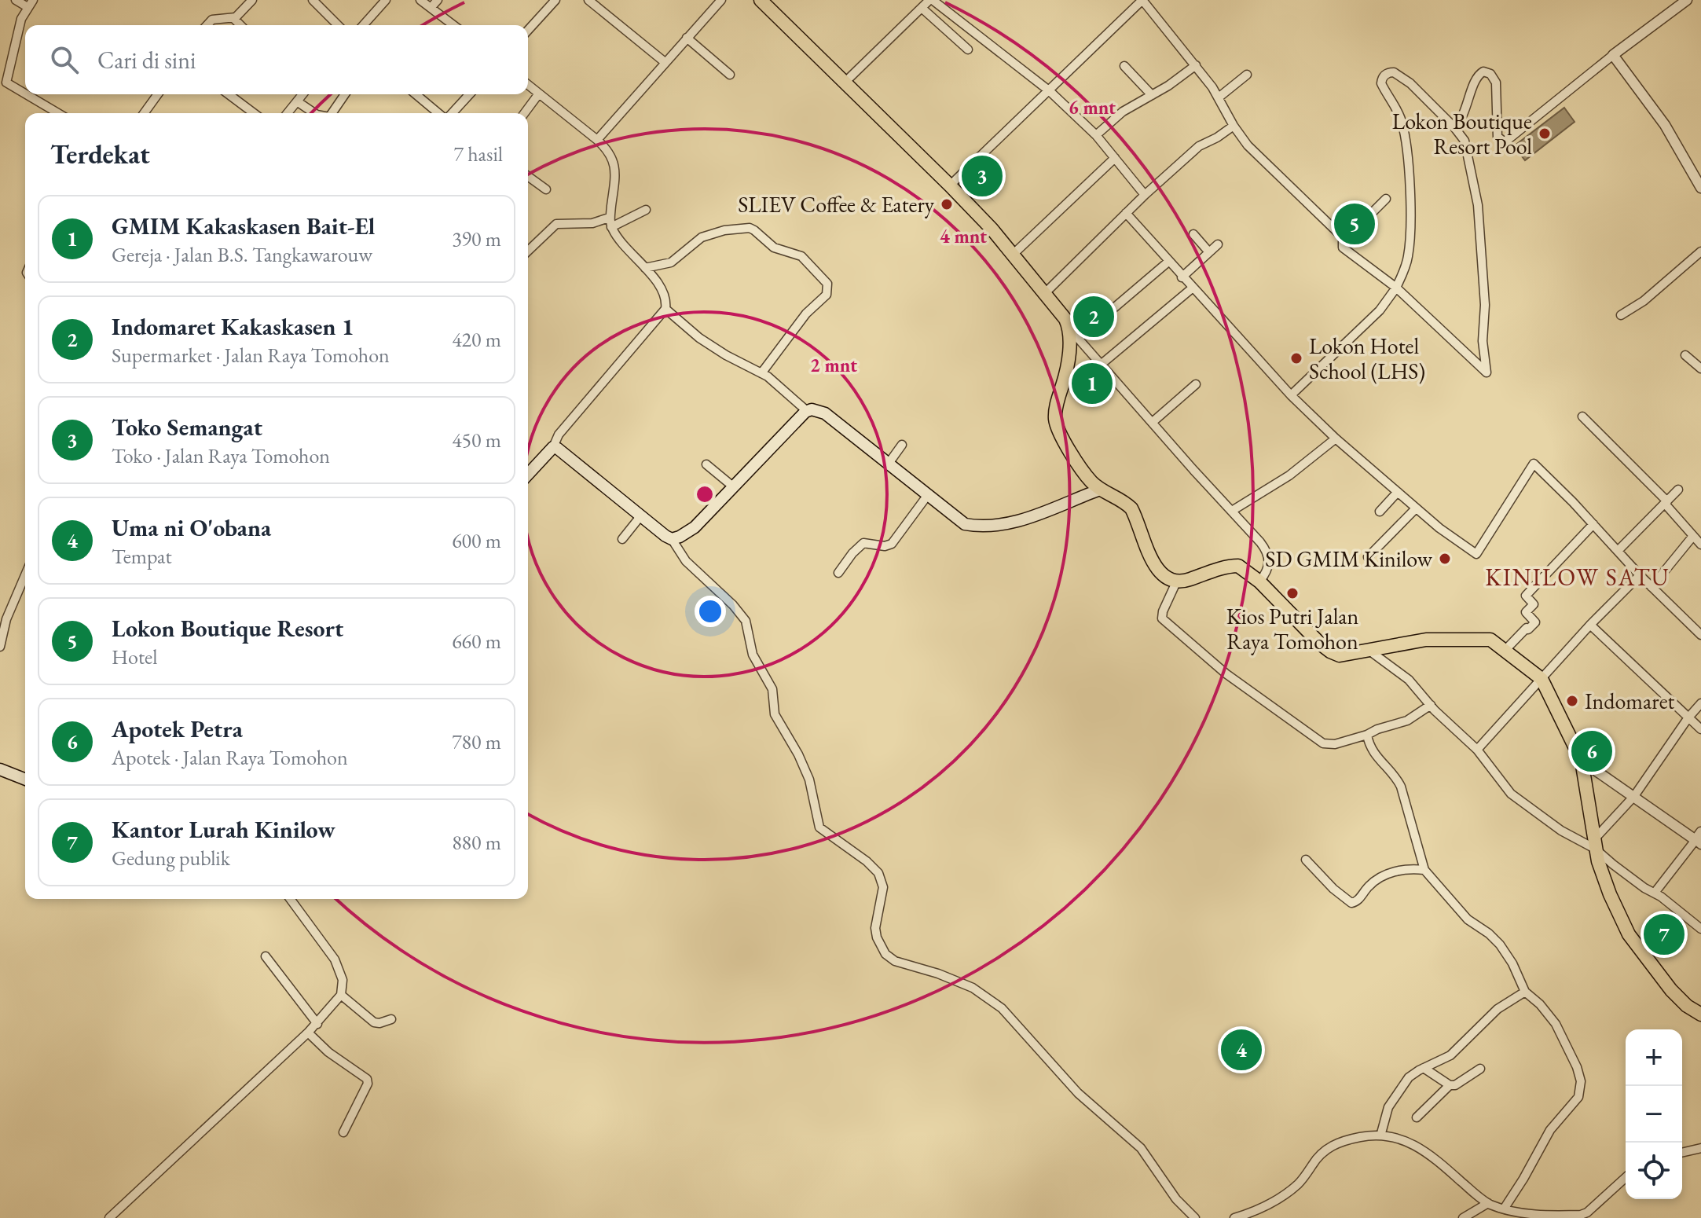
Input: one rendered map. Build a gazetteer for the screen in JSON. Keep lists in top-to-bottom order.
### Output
{
  "districts": ["KINILOW SATU"],
  "places": [
    "Lokon Boutique Resort Pool",
    "SLIEV Coffee & Eatery",
    "Lokon Hotel School (LHS)",
    "SD GMIM Kinilow",
    "Kios Putri Jalan Raya Tomohon",
    "Indomaret"
  ],
  "page": {
    "search": "Cari di sini",
    "heading": ["Terdekat", "7 hasil"],
    "pins": [
      "3",
      "5",
      "2",
      "1",
      "6",
      "7",
      "4"
    ],
    "list": [
      {
        "mark": "1",
        "name": "GMIM Kakaskasen Bait-El",
        "note": "Gereja · Jalan B.S. Tangkawarouw",
        "value": "390 m"
      },
      {
        "mark": "2",
        "name": "Indomaret Kakaskasen 1",
        "note": "Supermarket · Jalan Raya Tomohon",
        "value": "420 m"
      },
      {
        "mark": "3",
        "name": "Toko Semangat",
        "note": "Toko · Jalan Raya Tomohon",
        "value": "450 m"
      },
      {
        "mark": "4",
        "name": "Uma ni O'obana",
        "note": "Tempat",
        "value": "600 m"
      },
      {
        "mark": "5",
        "name": "Lokon Boutique Resort",
        "note": "Hotel",
        "value": "660 m"
      },
      {
        "mark": "6",
        "name": "Apotek Petra",
        "note": "Apotek · Jalan Raya Tomohon",
        "value": "780 m"
      },
      {
        "mark": "7",
        "name": "Kantor Lurah Kinilow",
        "note": "Gedung publik",
        "value": "880 m"
      }
    ],
    "map_buttons": ["+", "−"]
  },
  "rings": ["6 mnt", "4 mnt", "2 mnt"]
}
